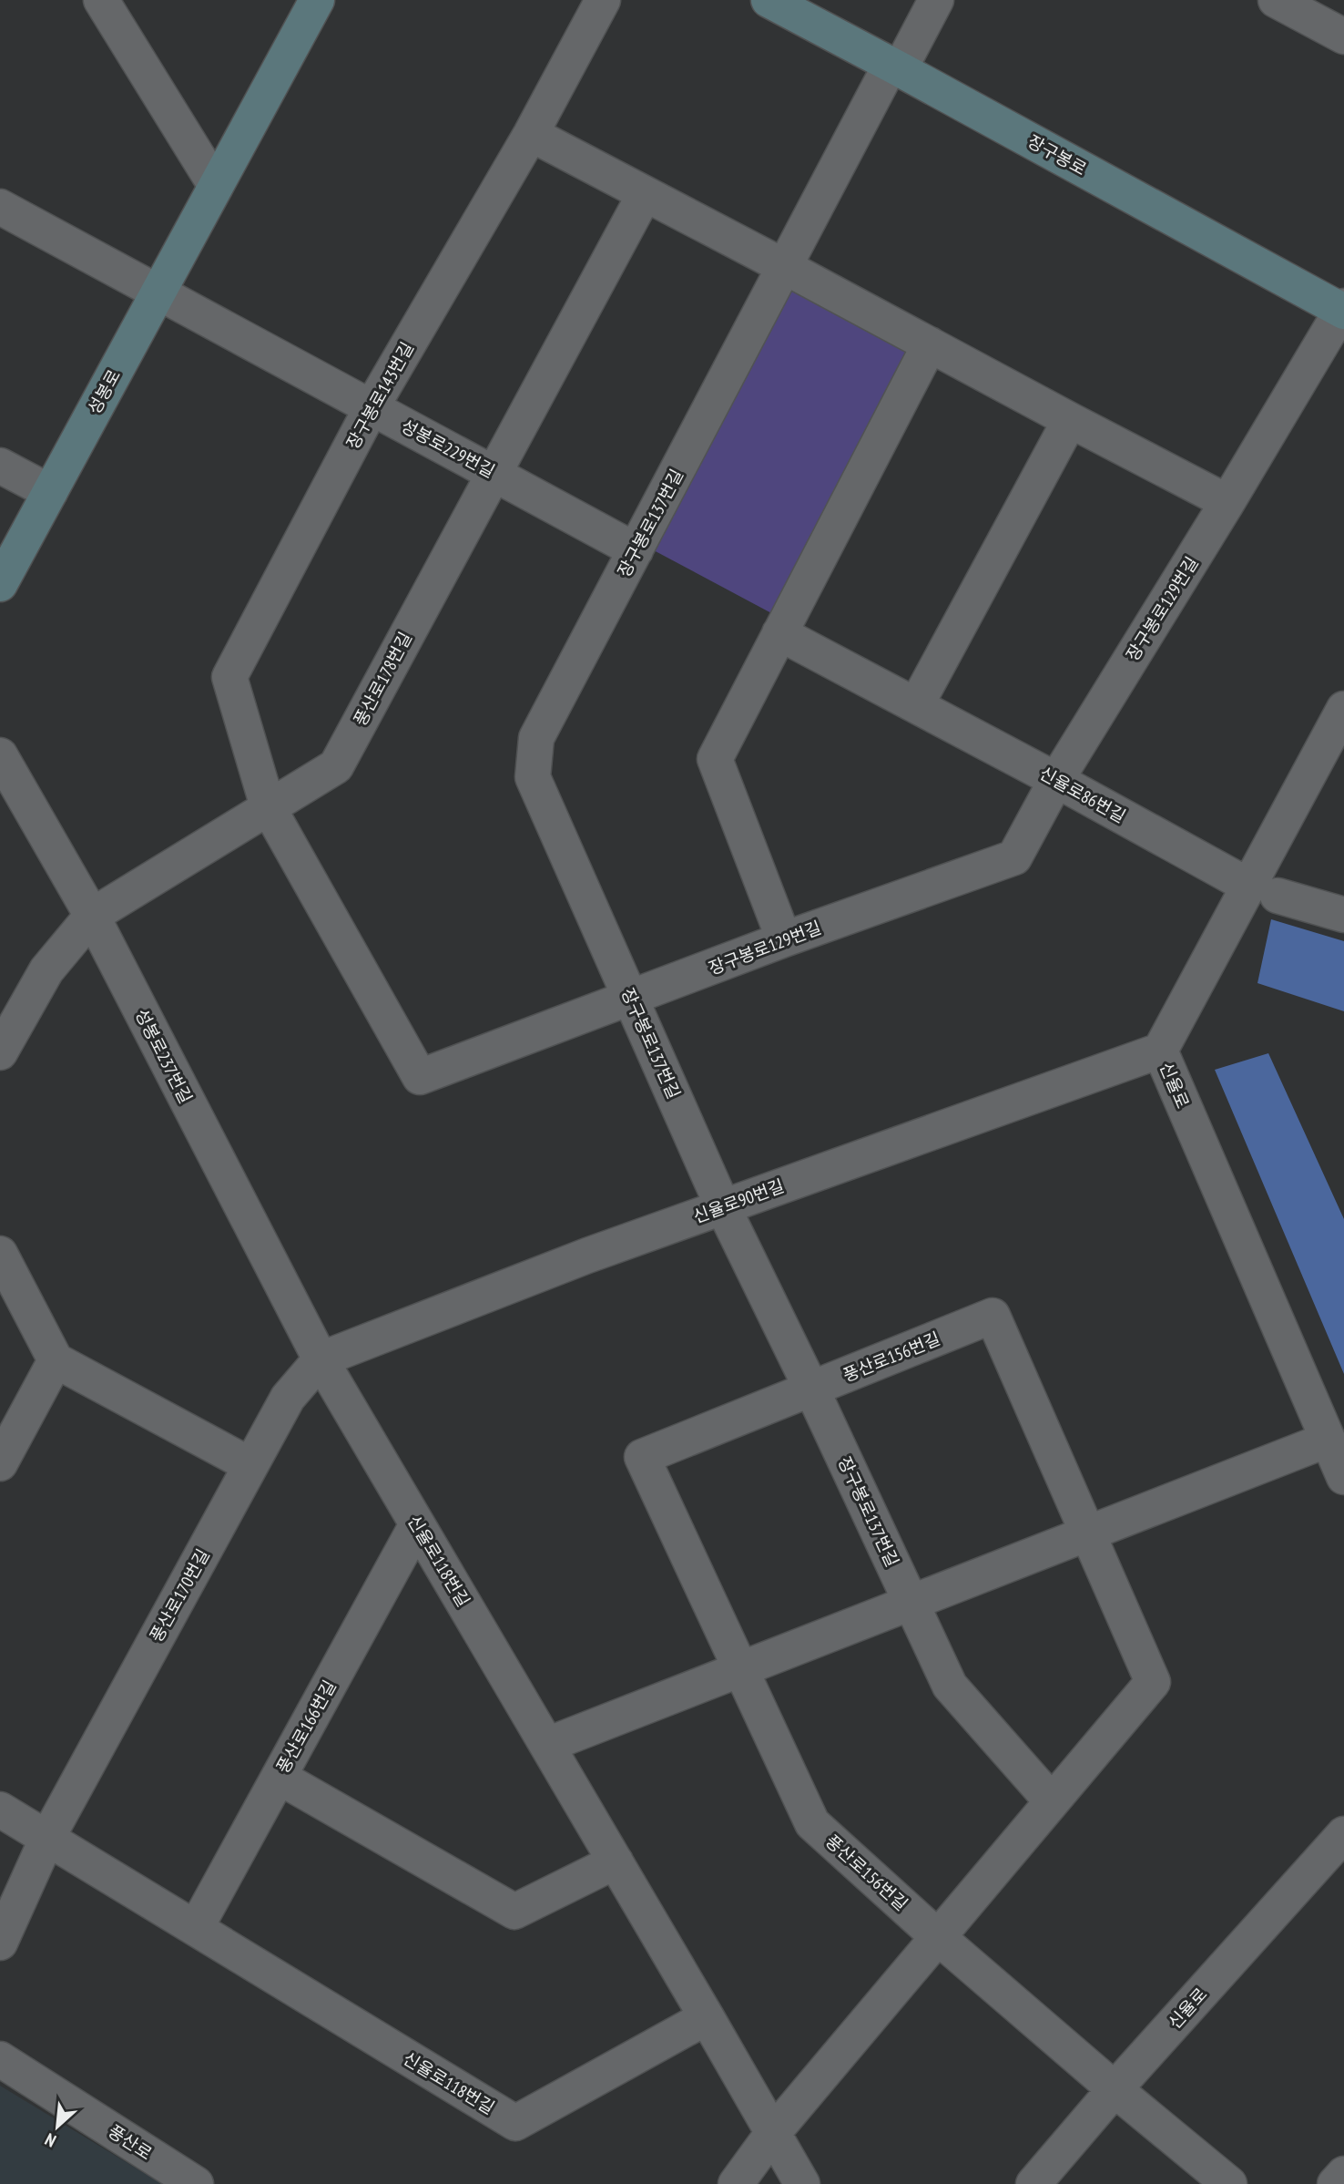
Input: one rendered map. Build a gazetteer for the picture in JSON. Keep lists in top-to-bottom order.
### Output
{
  "streets": {
    "street": [
      "장구봉로",
      "성봉로",
      "장구봉로143번길",
      "성봉로229번길",
      "장구봉로137번길",
      "장구봉로129번길",
      "풍산로178번길",
      "신율로86번길",
      "성봉로237번길",
      "신율로",
      "신율로90번길",
      "풍산로156번길",
      "신율로118번길",
      "풍산로170번길",
      "풍산로166번길",
      "풍산로"
    ]
  },
  "crossings": [
    ["장구봉로", "장구봉로137번길"],
    ["장구봉로", "장구봉로129번길"],
    ["성봉로", "성봉로229번길"],
    ["장구봉로143번길", "성봉로229번길"],
    ["장구봉로143번길", "장구봉로129번길"],
    ["장구봉로143번길", "풍산로178번길"],
    ["성봉로229번길", "장구봉로137번길"],
    ["성봉로229번길", "풍산로178번길"],
    ["장구봉로137번길", "장구봉로129번길"],
    ["장구봉로137번길", "신율로90번길"],
    ["장구봉로137번길", "풍산로156번길"],
    ["장구봉로129번길", "풍산로178번길"],
    ["장구봉로129번길", "신율로86번길"],
    ["풍산로178번길", "성봉로237번길"],
    ["신율로86번길", "신율로"],
    ["성봉로237번길", "신율로90번길"],
    ["성봉로237번길", "신율로118번길"],
    ["성봉로237번길", "풍산로170번길"],
    ["신율로", "신율로90번길"],
    ["신율로90번길", "신율로118번길"],
    ["신율로90번길", "풍산로170번길"],
    ["풍산로156번길", "신율로118번길"],
    ["신율로118번길", "풍산로170번길"],
    ["신율로118번길", "풍산로166번길"]
  ],
  "north": "bottom left"
}
